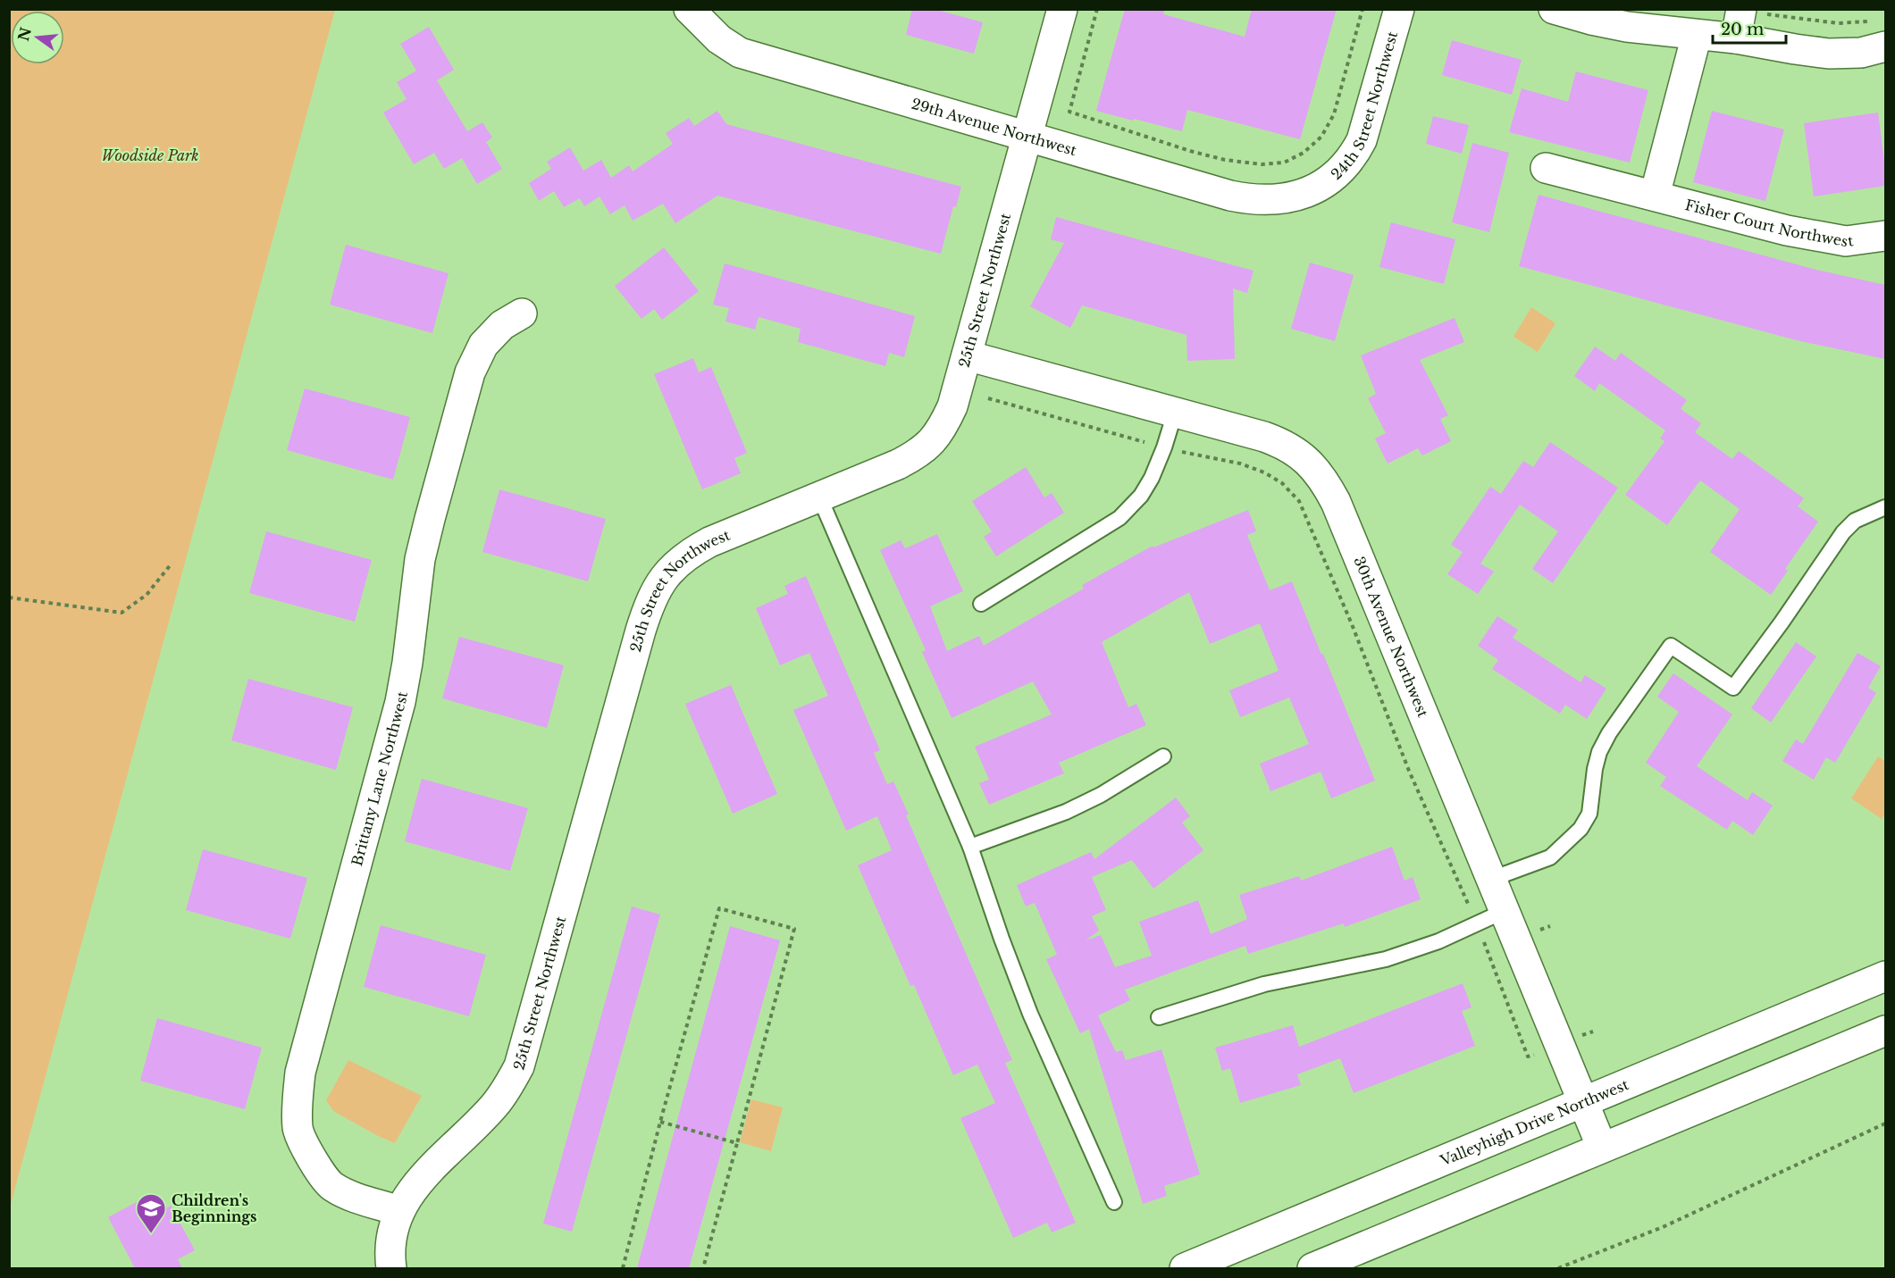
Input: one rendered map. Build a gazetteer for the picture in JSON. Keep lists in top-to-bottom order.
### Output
{
  "streets": {
    "street": [
      "24th Street Northwest",
      "29th Avenue Northwest",
      "Fisher Court Northwest",
      "25th Street Northwest",
      "30th Avenue Northwest",
      "Brittany Lane Northwest",
      "Valleyhigh Drive Northwest"
    ]
  },
  "crossings": [
    ["24th Street Northwest", "29th Avenue Northwest"],
    ["29th Avenue Northwest", "25th Street Northwest"],
    ["25th Street Northwest", "30th Avenue Northwest"],
    ["25th Street Northwest", "Brittany Lane Northwest"],
    ["30th Avenue Northwest", "Valleyhigh Drive Northwest"]
  ],
  "parks": ["Woodside Park"],
  "places": {
    "school or university": ["Children's Beginnings"]
  },
  "scale_bar": "20 m",
  "north": "left"
}
